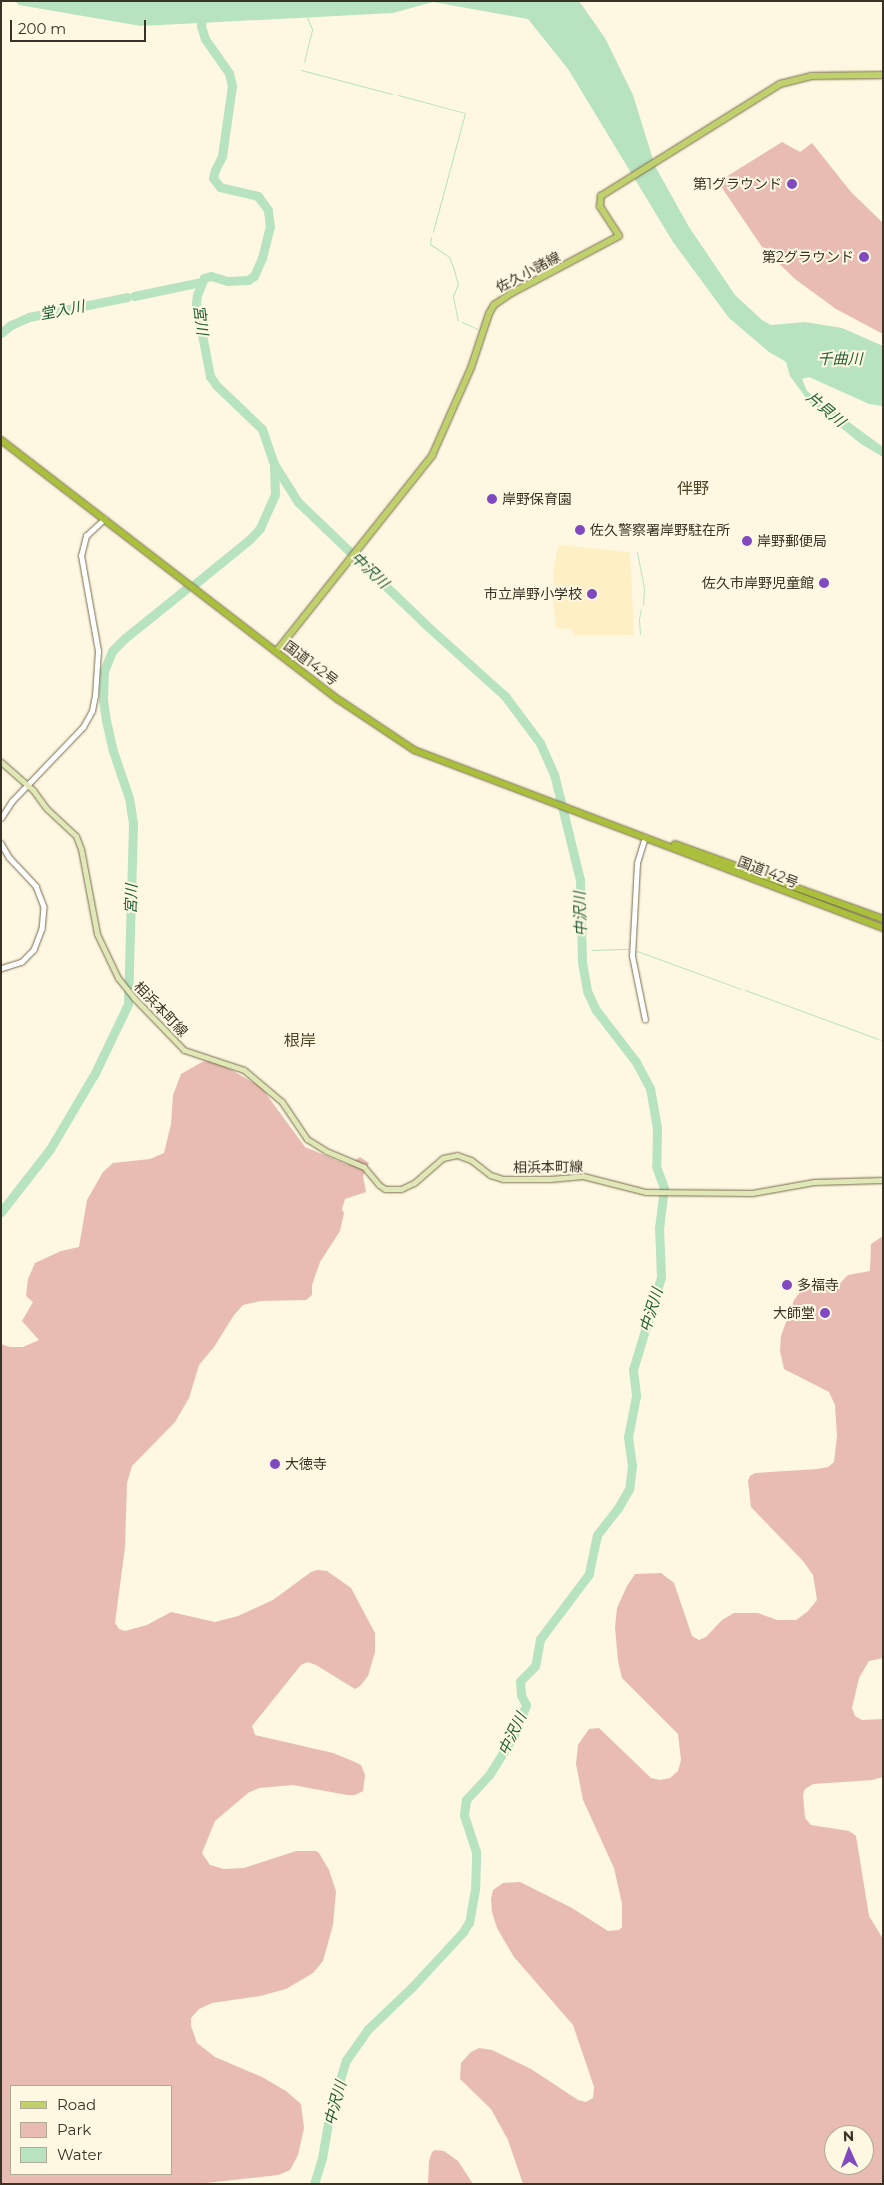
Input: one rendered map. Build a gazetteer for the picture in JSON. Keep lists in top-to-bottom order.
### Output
{
  "streets": {
    "highway": ["国道142号"],
    "main road": ["佐久小諸線", "相浜本町線"]
  },
  "crossings": [
    ["佐久小諸線", "国道142号"]
  ],
  "districts": ["伴野", "根岸"],
  "water": [
    "堂入川",
    "宮川",
    "千曲川",
    "片貝川",
    "中沢川"
  ],
  "places": [
    "第1グラウンド",
    "第2グラウンド",
    "岸野保育園",
    "佐久警察署岸野駐在所",
    "岸野郵便局",
    "佐久市岸野児童館",
    "市立岸野小学校",
    "多福寺",
    "大師堂",
    "大徳寺"
  ],
  "legend": ["Road", "Park", "Water"],
  "scale_bar": "200 m",
  "north": "top"
}
